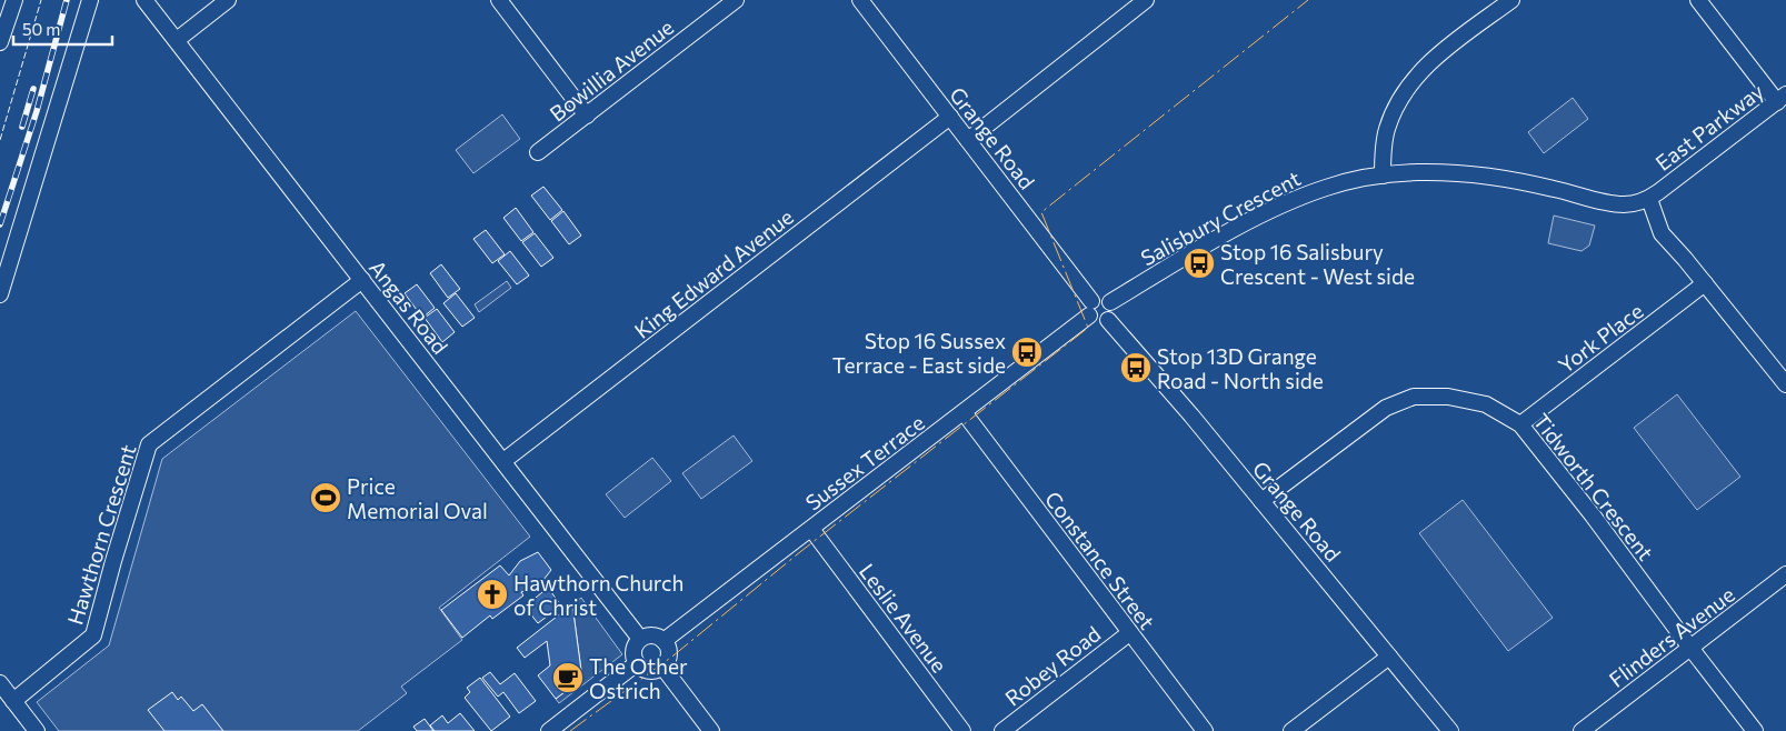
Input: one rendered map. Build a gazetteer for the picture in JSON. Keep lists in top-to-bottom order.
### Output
{
  "streets": {
    "street": [
      "Bowillia Avenue",
      "East Parkway",
      "Grange Road",
      "Salisbury Crescent",
      "King Edward Avenue",
      "Angas Road",
      "York Place",
      "Sussex Terrace",
      "Tidworth Crescent",
      "Hawthorn Crescent",
      "Constance Street",
      "Leslie Avenue",
      "Flinders Avenue",
      "Robey Road"
    ]
  },
  "crossings": [
    ["East Parkway", "Salisbury Crescent"],
    ["Grange Road", "Salisbury Crescent"],
    ["Grange Road", "King Edward Avenue"],
    ["Grange Road", "Sussex Terrace"],
    ["Grange Road", "Tidworth Crescent"],
    ["Salisbury Crescent", "Sussex Terrace"],
    ["King Edward Avenue", "Angas Road"],
    ["Angas Road", "Sussex Terrace"],
    ["Angas Road", "Hawthorn Crescent"],
    ["York Place", "Tidworth Crescent"],
    ["Sussex Terrace", "Constance Street"],
    ["Sussex Terrace", "Leslie Avenue"],
    ["Tidworth Crescent", "Flinders Avenue"],
    ["Constance Street", "Robey Road"]
  ],
  "places": {
    "bus stop": ["Stop 16 Salisbury Crescent - West side", "Stop 16 Sussex Terrace - East side", "Stop 13D Grange Road - North side"],
    "sports": ["Price Memorial Oval"],
    "church": ["Hawthorn Church of Christ"],
    "cafe": ["The Other Ostrich"]
  },
  "scale_bar": "50 m"
}
